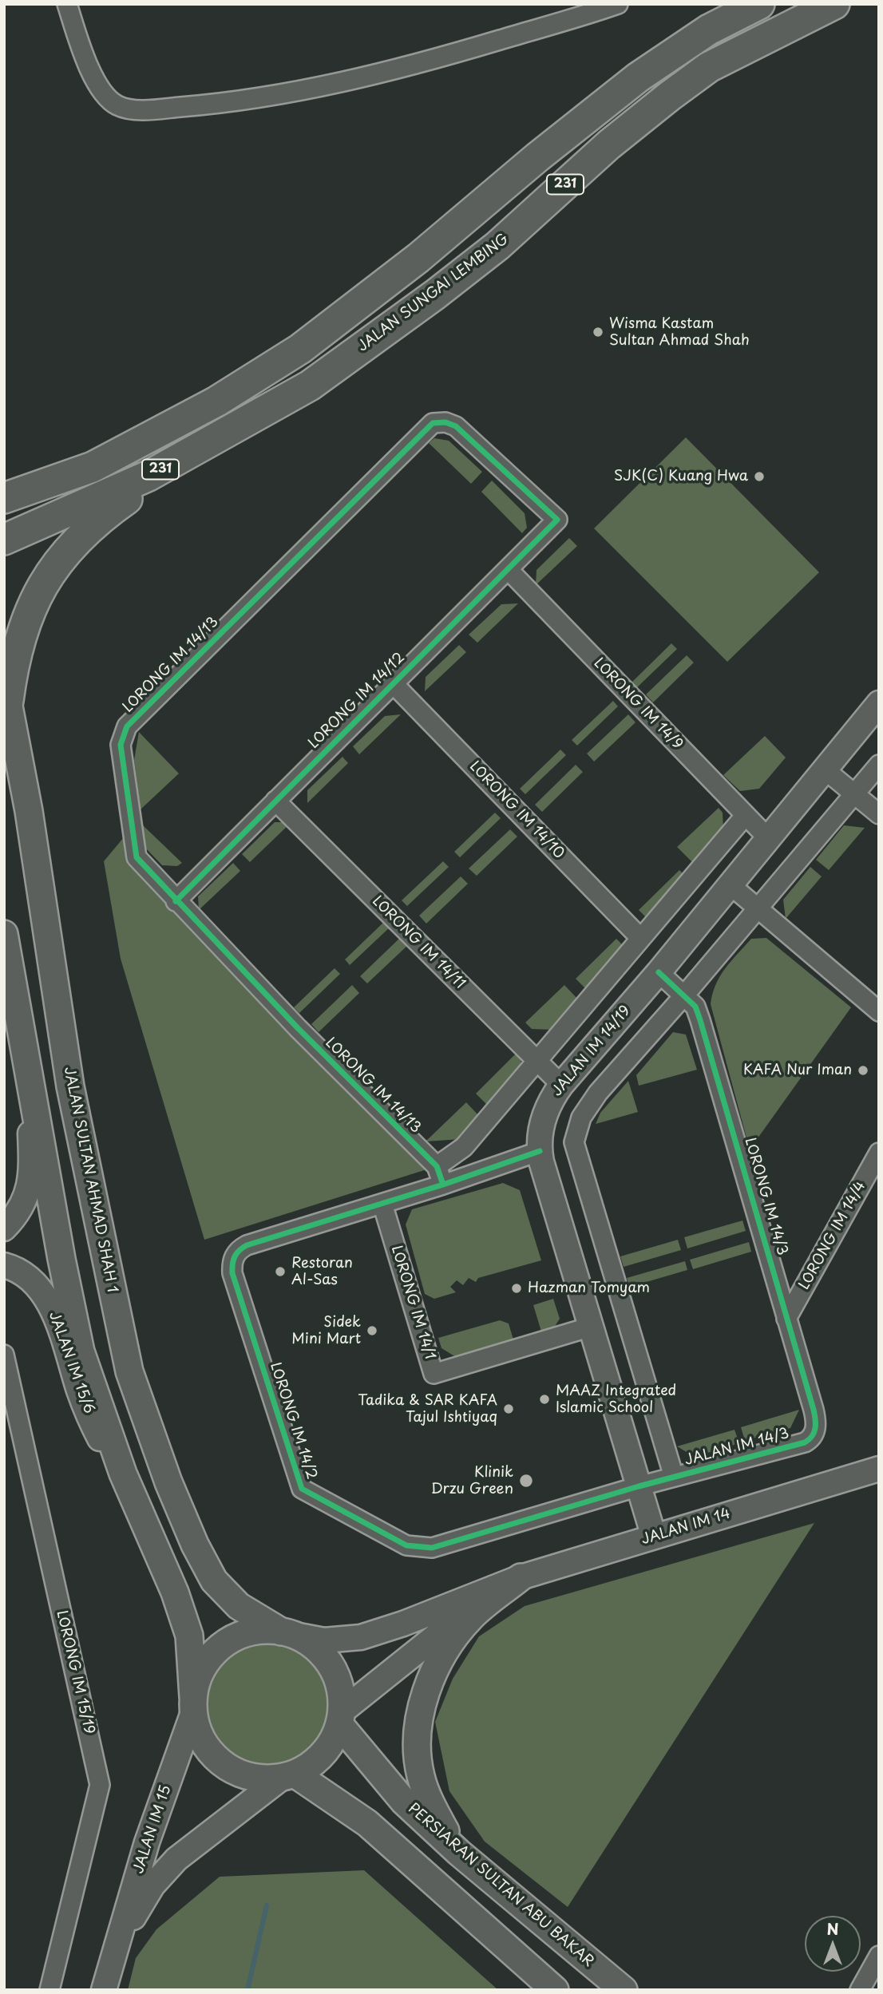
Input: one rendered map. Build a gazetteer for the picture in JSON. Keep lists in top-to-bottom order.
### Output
{
  "streets": {
    "main road": [
      "231",
      "JALAN SUNGAI LEMBING",
      "JALAN SULTAN AHMAD SHAH 1",
      "PERSIARAN SULTAN ABU BAKAR"
    ],
    "street": [
      "LORONG IM 14/13",
      "LORONG IM 14/12",
      "LORONG IM 14/9",
      "LORONG IM 14/10",
      "LORONG IM 14/11",
      "JALAN IM 14/19",
      "LORONG IM 14/3",
      "LORONG IM 14/4",
      "LORONG IM 14/1",
      "JALAN IM 15/6",
      "LORONG IM 14/2",
      "JALAN IM 14/3",
      "JALAN IM 14",
      "LORONG IM 15/19",
      "JALAN IM 15"
    ]
  },
  "crossings": [
    ["LORONG IM 14/13", "LORONG IM 14/12"],
    ["LORONG IM 14/12", "LORONG IM 14/9"],
    ["LORONG IM 14/12", "LORONG IM 14/10"],
    ["LORONG IM 14/12", "LORONG IM 14/11"],
    ["LORONG IM 14/9", "JALAN IM 14/19"],
    ["LORONG IM 14/11", "JALAN IM 14/19"],
    ["JALAN IM 14/19", "LORONG IM 14/1"],
    ["JALAN IM 14/19", "LORONG IM 14/2"],
    ["JALAN IM 14/19", "JALAN IM 14/3"],
    ["JALAN IM 14/19", "JALAN IM 14"],
    ["JALAN SULTAN AHMAD SHAH 1", "JALAN IM 14"],
    ["JALAN SULTAN AHMAD SHAH 1", "JALAN IM 15"],
    ["JALAN SULTAN AHMAD SHAH 1", "PERSIARAN SULTAN ABU BAKAR"],
    ["LORONG IM 14/3", "LORONG IM 14/4"],
    ["LORONG IM 14/3", "JALAN IM 14/3"],
    ["LORONG IM 14/1", "LORONG IM 14/2"],
    ["LORONG IM 14/2", "JALAN IM 14/3"],
    ["JALAN IM 14", "JALAN IM 15"],
    ["JALAN IM 14", "PERSIARAN SULTAN ABU BAKAR"],
    ["JALAN IM 15", "PERSIARAN SULTAN ABU BAKAR"]
  ],
  "places": [
    "Wisma Kastam Sultan Ahmad Shah",
    "SJK(C) Kuang Hwa",
    "KAFA Nur Iman",
    "Restoran Al-Sas",
    "Hazman Tomyam",
    "Sidek Mini Mart",
    "MAAZ Integrated Islamic School",
    "Tadika & SAR KAFA Tajul Ishtiyaq",
    "Klinik Drzu Green"
  ],
  "north": "top"
}
